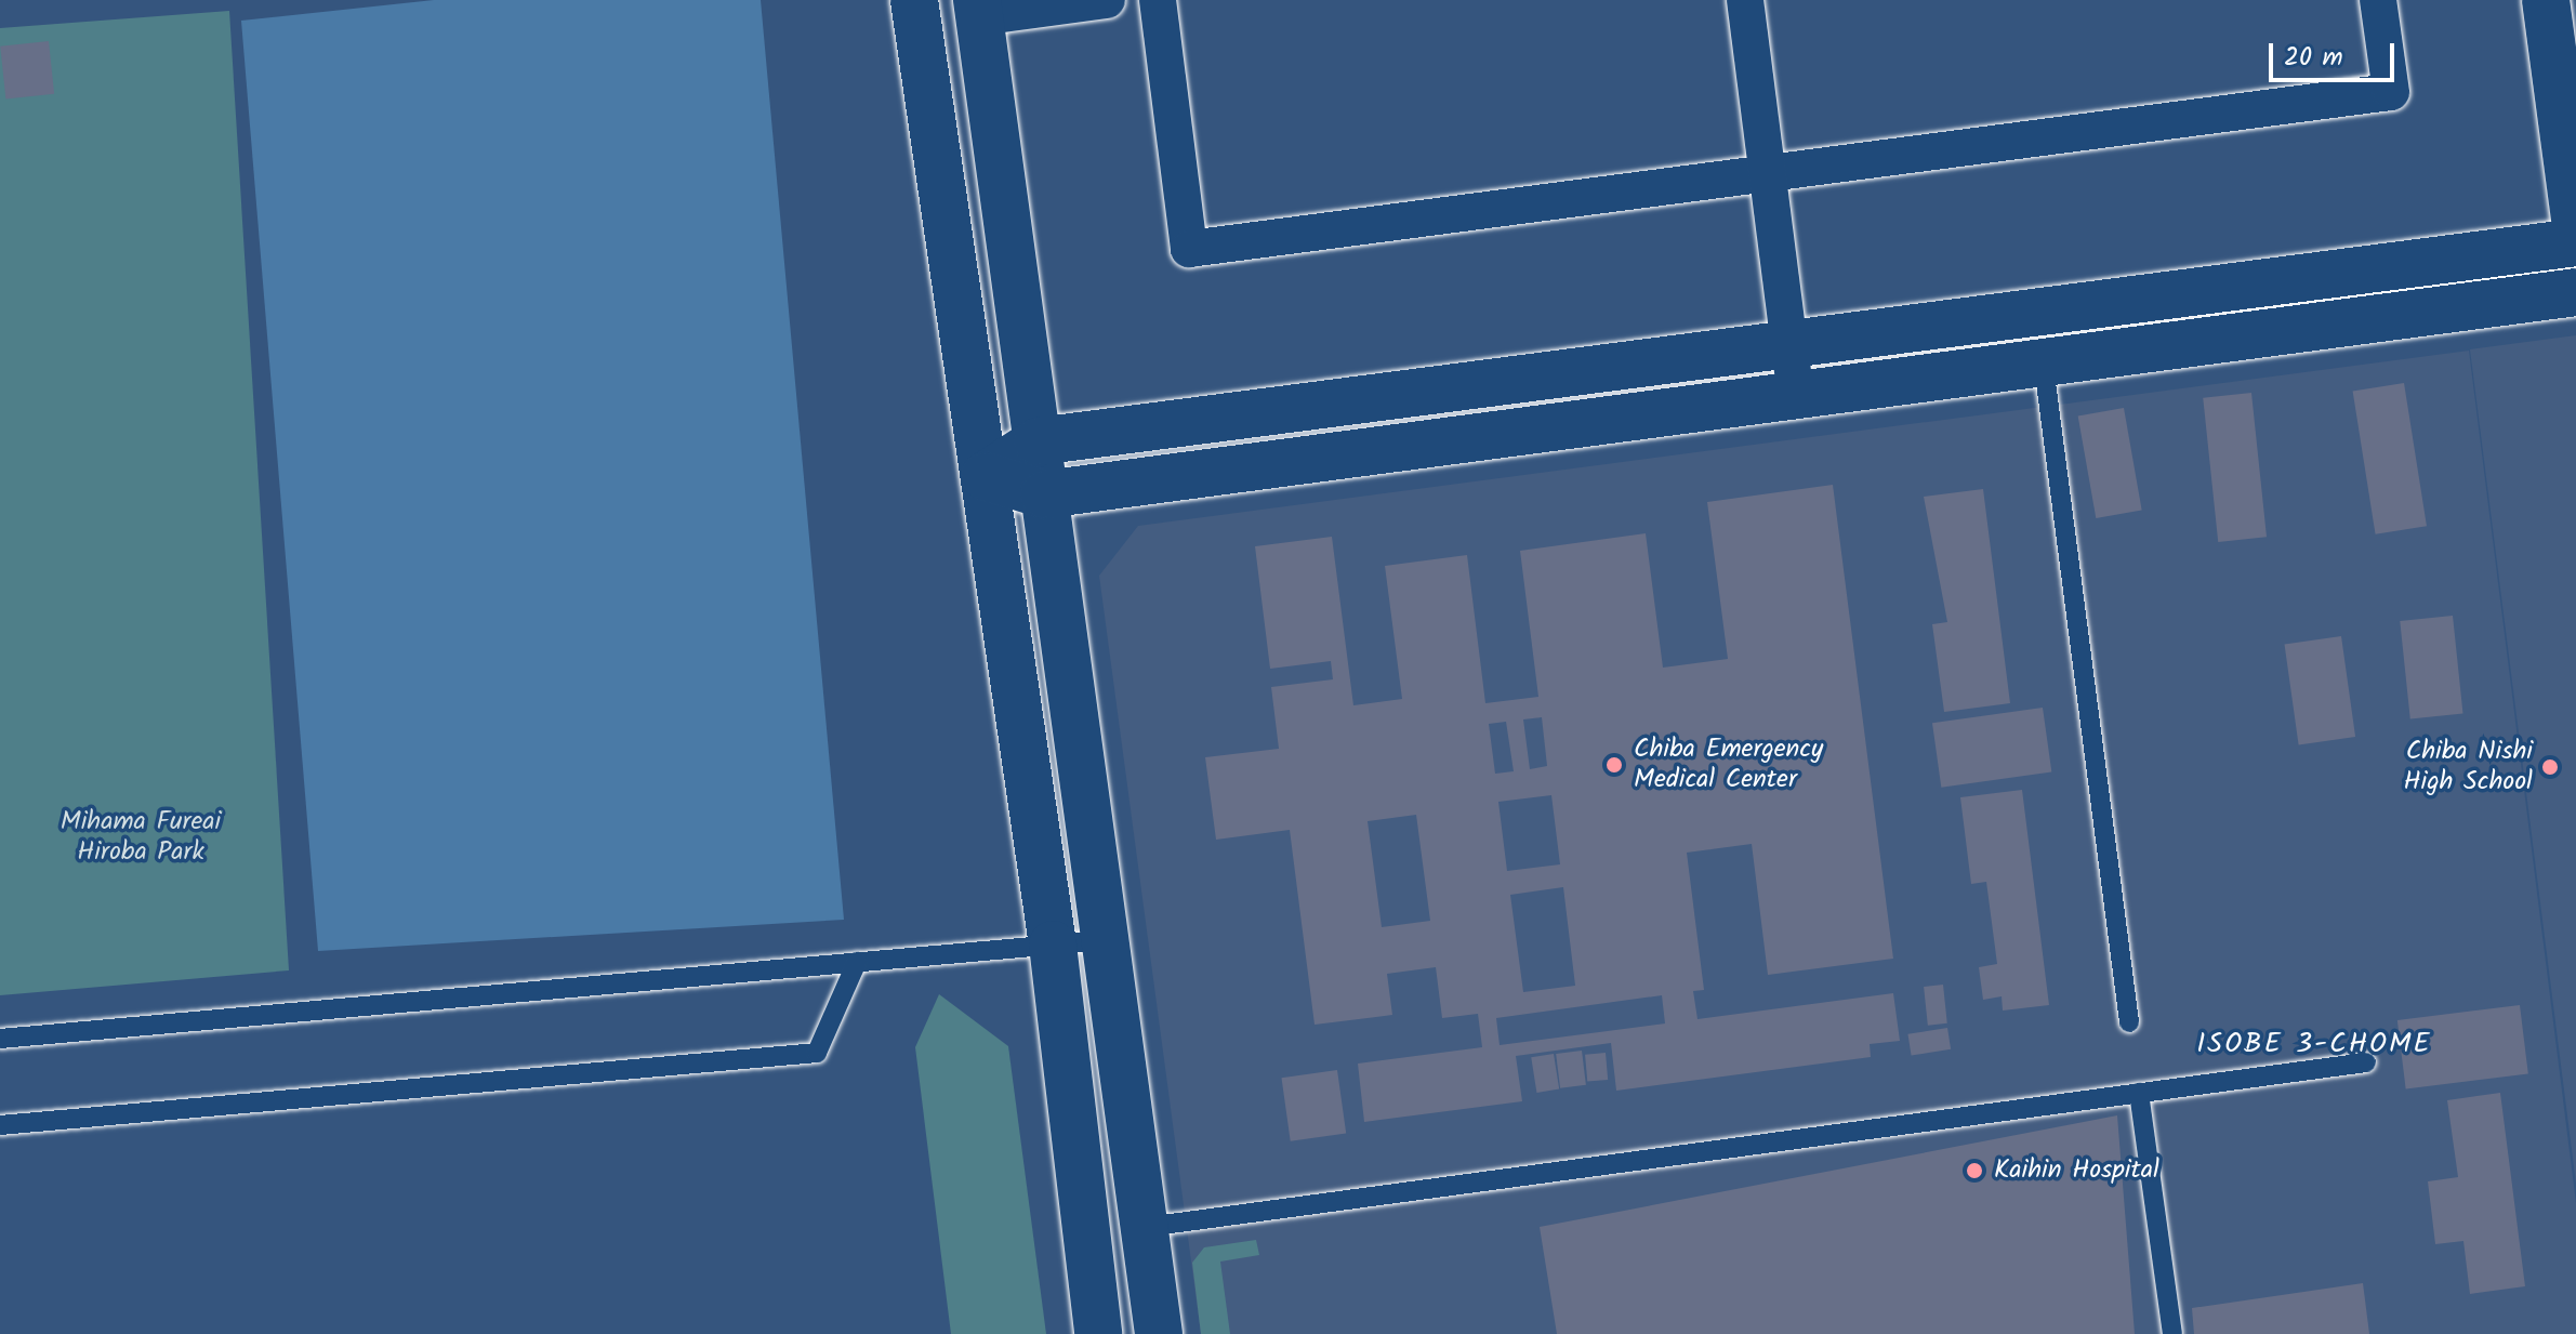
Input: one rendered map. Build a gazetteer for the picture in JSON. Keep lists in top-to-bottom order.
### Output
{
  "districts": ["ISOBE 3-CHOME"],
  "parks": ["Mihama Fureai Hiroba Park"],
  "places": ["Chiba Emergency Medical Center", "Chiba Nishi High School", "Kaihin Hospital"],
  "scale_bar": "20 m"
}
